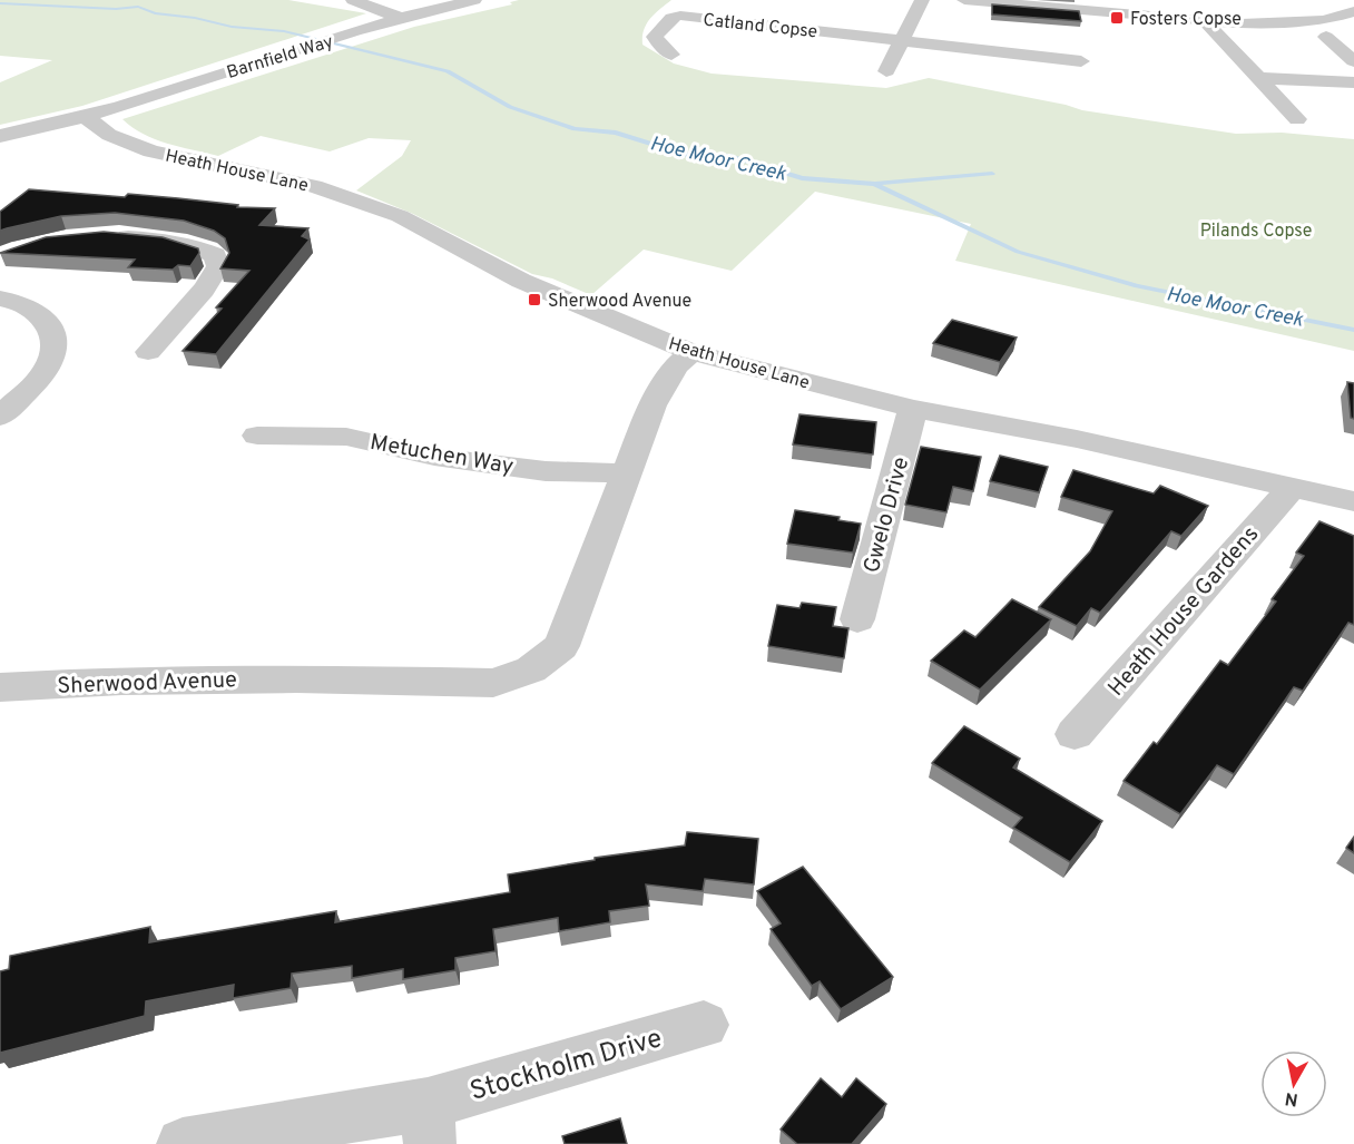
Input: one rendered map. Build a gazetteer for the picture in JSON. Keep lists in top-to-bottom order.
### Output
{
  "streets": {
    "street": [
      "Catland Copse",
      "Barnfield Way",
      "Heath House Lane",
      "Metuchen Way",
      "Gwelo Drive",
      "Heath House Gardens",
      "Sherwood Avenue",
      "Stockholm Drive"
    ]
  },
  "crossings": [
    ["Barnfield Way", "Heath House Lane"],
    ["Heath House Lane", "Gwelo Drive"],
    ["Heath House Lane", "Heath House Gardens"],
    ["Heath House Lane", "Sherwood Avenue"],
    ["Metuchen Way", "Sherwood Avenue"]
  ],
  "water": ["Hoe Moor Creek"],
  "parks": ["Pilands Copse"],
  "places": {
    "transit": ["Fosters Copse", "Sherwood Avenue"]
  },
  "north": "bottom"
}
